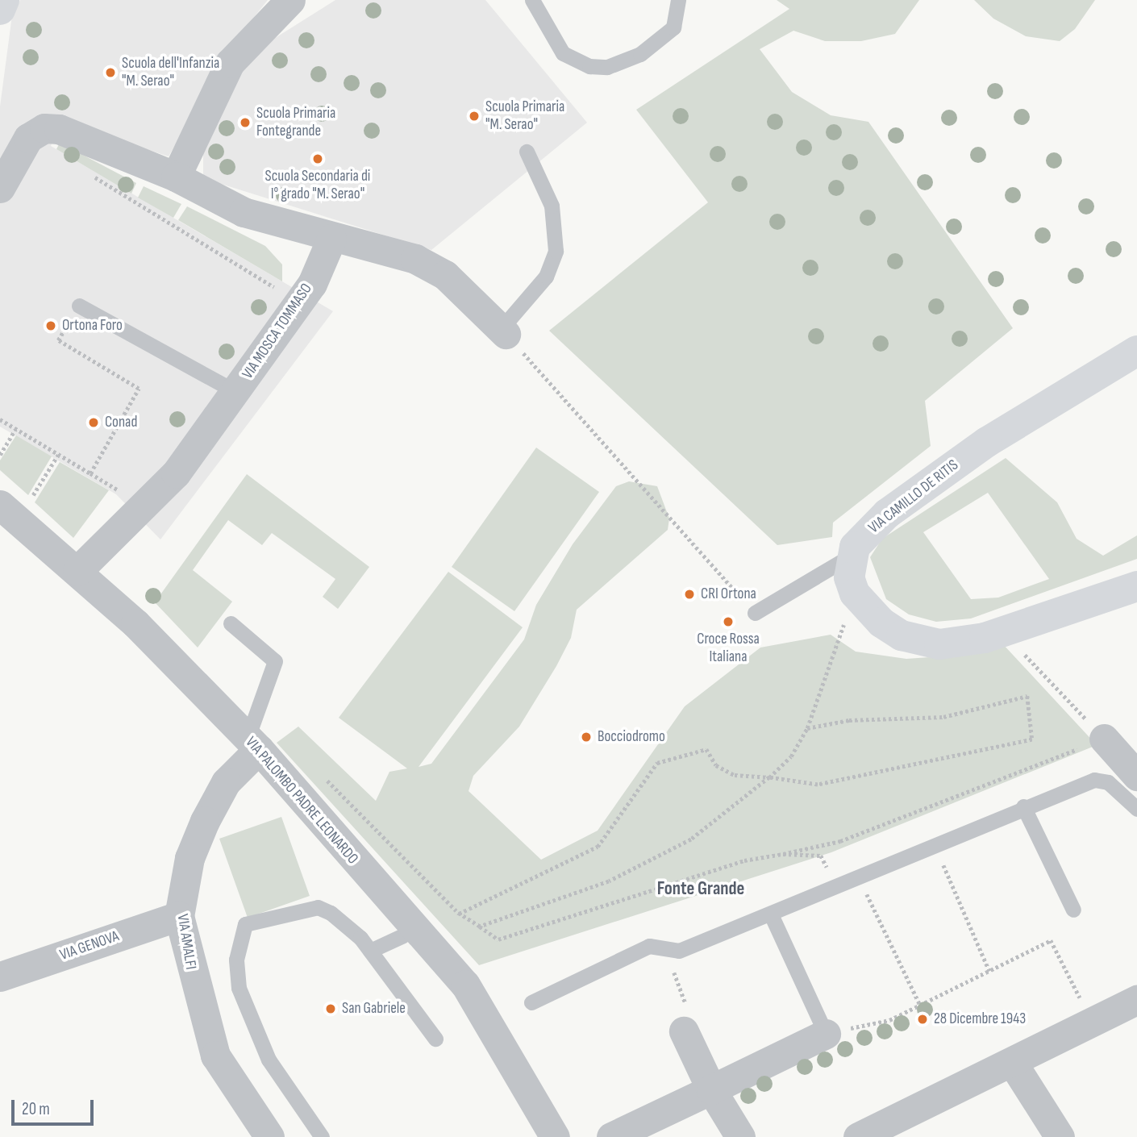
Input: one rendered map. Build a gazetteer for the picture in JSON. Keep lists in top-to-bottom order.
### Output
{
  "streets": {
    "street": [
      "VIA MOSCA TOMMASO",
      "VIA CAMILLO DE RITIS",
      "VIA PALOMBO PADRE LEONARDO",
      "VIA AMALFI",
      "VIA GENOVA"
    ]
  },
  "crossings": [
    ["VIA MOSCA TOMMASO", "VIA PALOMBO PADRE LEONARDO"],
    ["VIA PALOMBO PADRE LEONARDO", "VIA AMALFI"],
    ["VIA AMALFI", "VIA GENOVA"]
  ],
  "districts": ["Fonte Grande"],
  "places": [
    "Scuola dell'Infanzia \"M. Serao\"",
    "Scuola Primaria \"M. Serao\"",
    "Scuola Primaria Fontegrande",
    "Scuola Secondaria di I° grado \"M. Serao\"",
    "Ortona Foro",
    "Conad",
    "CRI Ortona",
    "Croce Rossa Italiana",
    "Bocciodromo",
    "San Gabriele",
    "28 Dicembre 1943"
  ],
  "scale_bar": "20 m"
}
